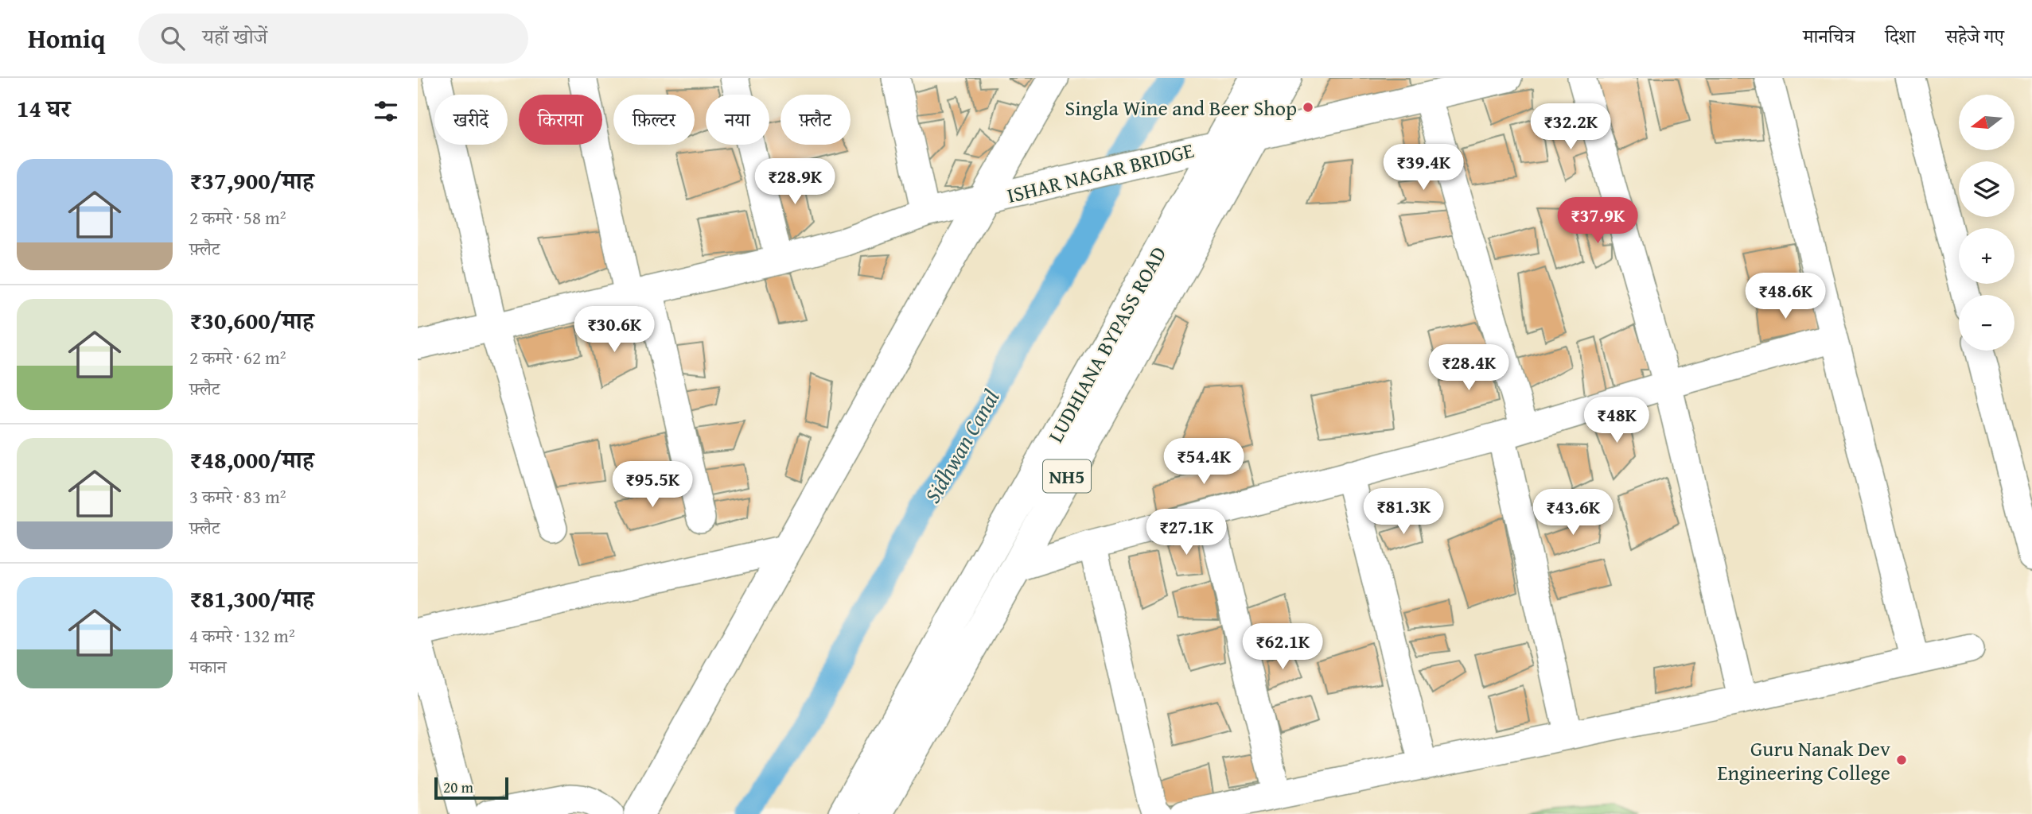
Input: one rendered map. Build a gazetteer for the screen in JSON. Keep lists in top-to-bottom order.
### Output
{
  "streets": {
    "main road": ["LUDHIANA BYPASS ROAD", "NH5"],
    "street": ["ISHAR NAGAR BRIDGE"]
  },
  "crossings": [
    ["ISHAR NAGAR BRIDGE", "LUDHIANA BYPASS ROAD"]
  ],
  "water": ["Sidhwan Canal"],
  "places": ["Singla Wine and Beer Shop", "Guru Nanak Dev Engineering College"],
  "scale_bar": "20 m",
  "north": "left",
  "page": {
    "header": "Homiq",
    "search": "यहाँ खोजें",
    "nav": ["मानचित्र", "दिशा", "सहेजे गए"],
    "heading": "14 घर",
    "map_buttons": ["+", "−"],
    "chip": [
      "खरीदें",
      "किराया",
      "फ़िल्टर",
      "नया",
      "फ़्लैट"
    ],
    "price": [
      "₹32.2K",
      "₹39.4K",
      "₹28.9K",
      "₹37.9K",
      "₹48.6K",
      "₹30.6K",
      "₹28.4K",
      "₹48K",
      "₹54.4K",
      "₹95.5K",
      "₹81.3K",
      "₹43.6K",
      "₹27.1K",
      "₹62.1K"
    ],
    "list": [
      {
        "name": "₹37,900/माह",
        "note": "2 कमरे · 58 m² · फ़्लैट"
      },
      {
        "name": "₹30,600/माह",
        "note": "2 कमरे · 62 m² · फ़्लैट"
      },
      {
        "name": "₹48,000/माह",
        "note": "3 कमरे · 83 m² · फ़्लैट"
      },
      {
        "name": "₹81,300/माह",
        "note": "4 कमरे · 132 m² · मकान"
      }
    ],
    "scale": "20 m"
  }
}
